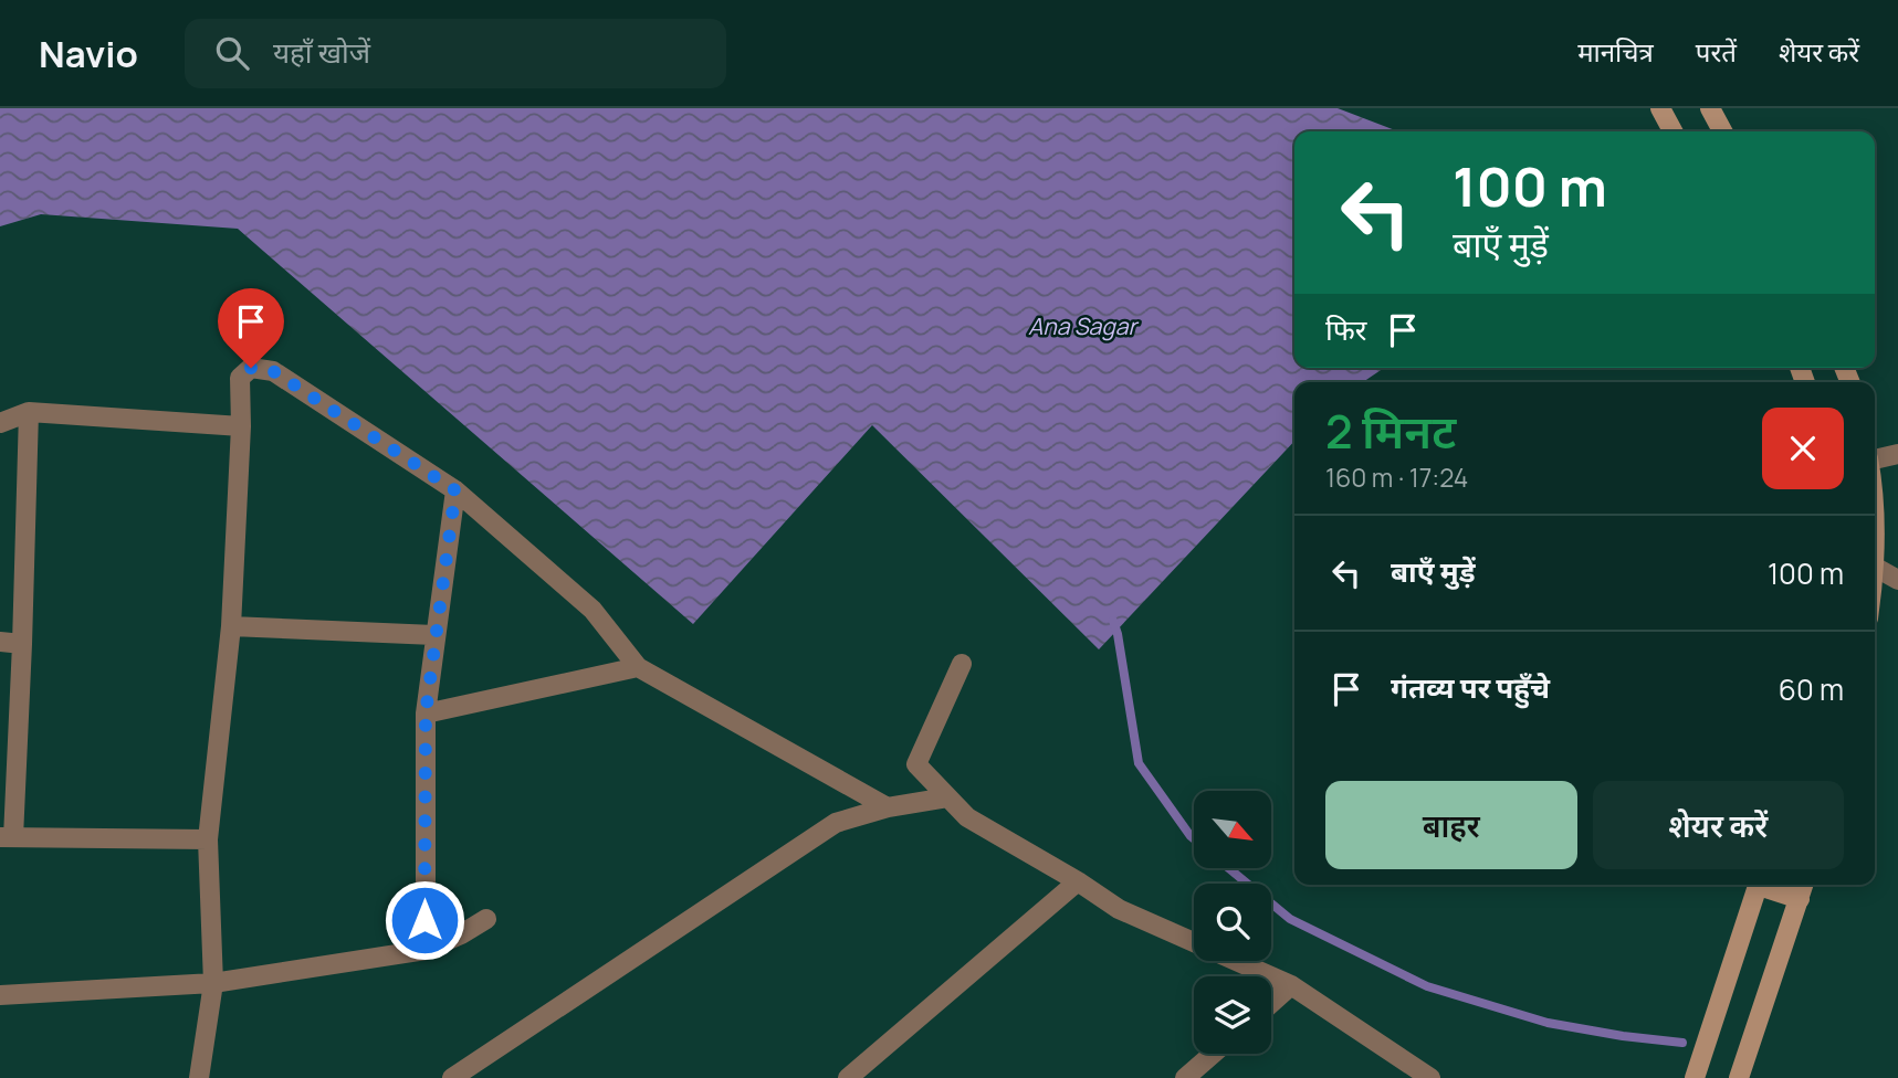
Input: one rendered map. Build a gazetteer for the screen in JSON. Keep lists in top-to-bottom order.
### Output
{
  "water": ["Ana Sagar"],
  "north": "bottom right",
  "page": {
    "header": "Navio",
    "search": "यहाँ खोजें",
    "nav": ["मानचित्र", "परतें", "शेयर करें"],
    "turn": ["100 m", "बाएँ मुड़ें"],
    "then": "फिर",
    "heading": ["2 मिनट", "160 m · 17:24"],
    "list": [
      {
        "name": "बाएँ मुड़ें",
        "value": "100 m"
      },
      {
        "name": "गंतव्य पर पहुँचे",
        "value": "60 m"
      }
    ],
    "buttons": ["बाहर", "शेयर करें"]
  }
}
